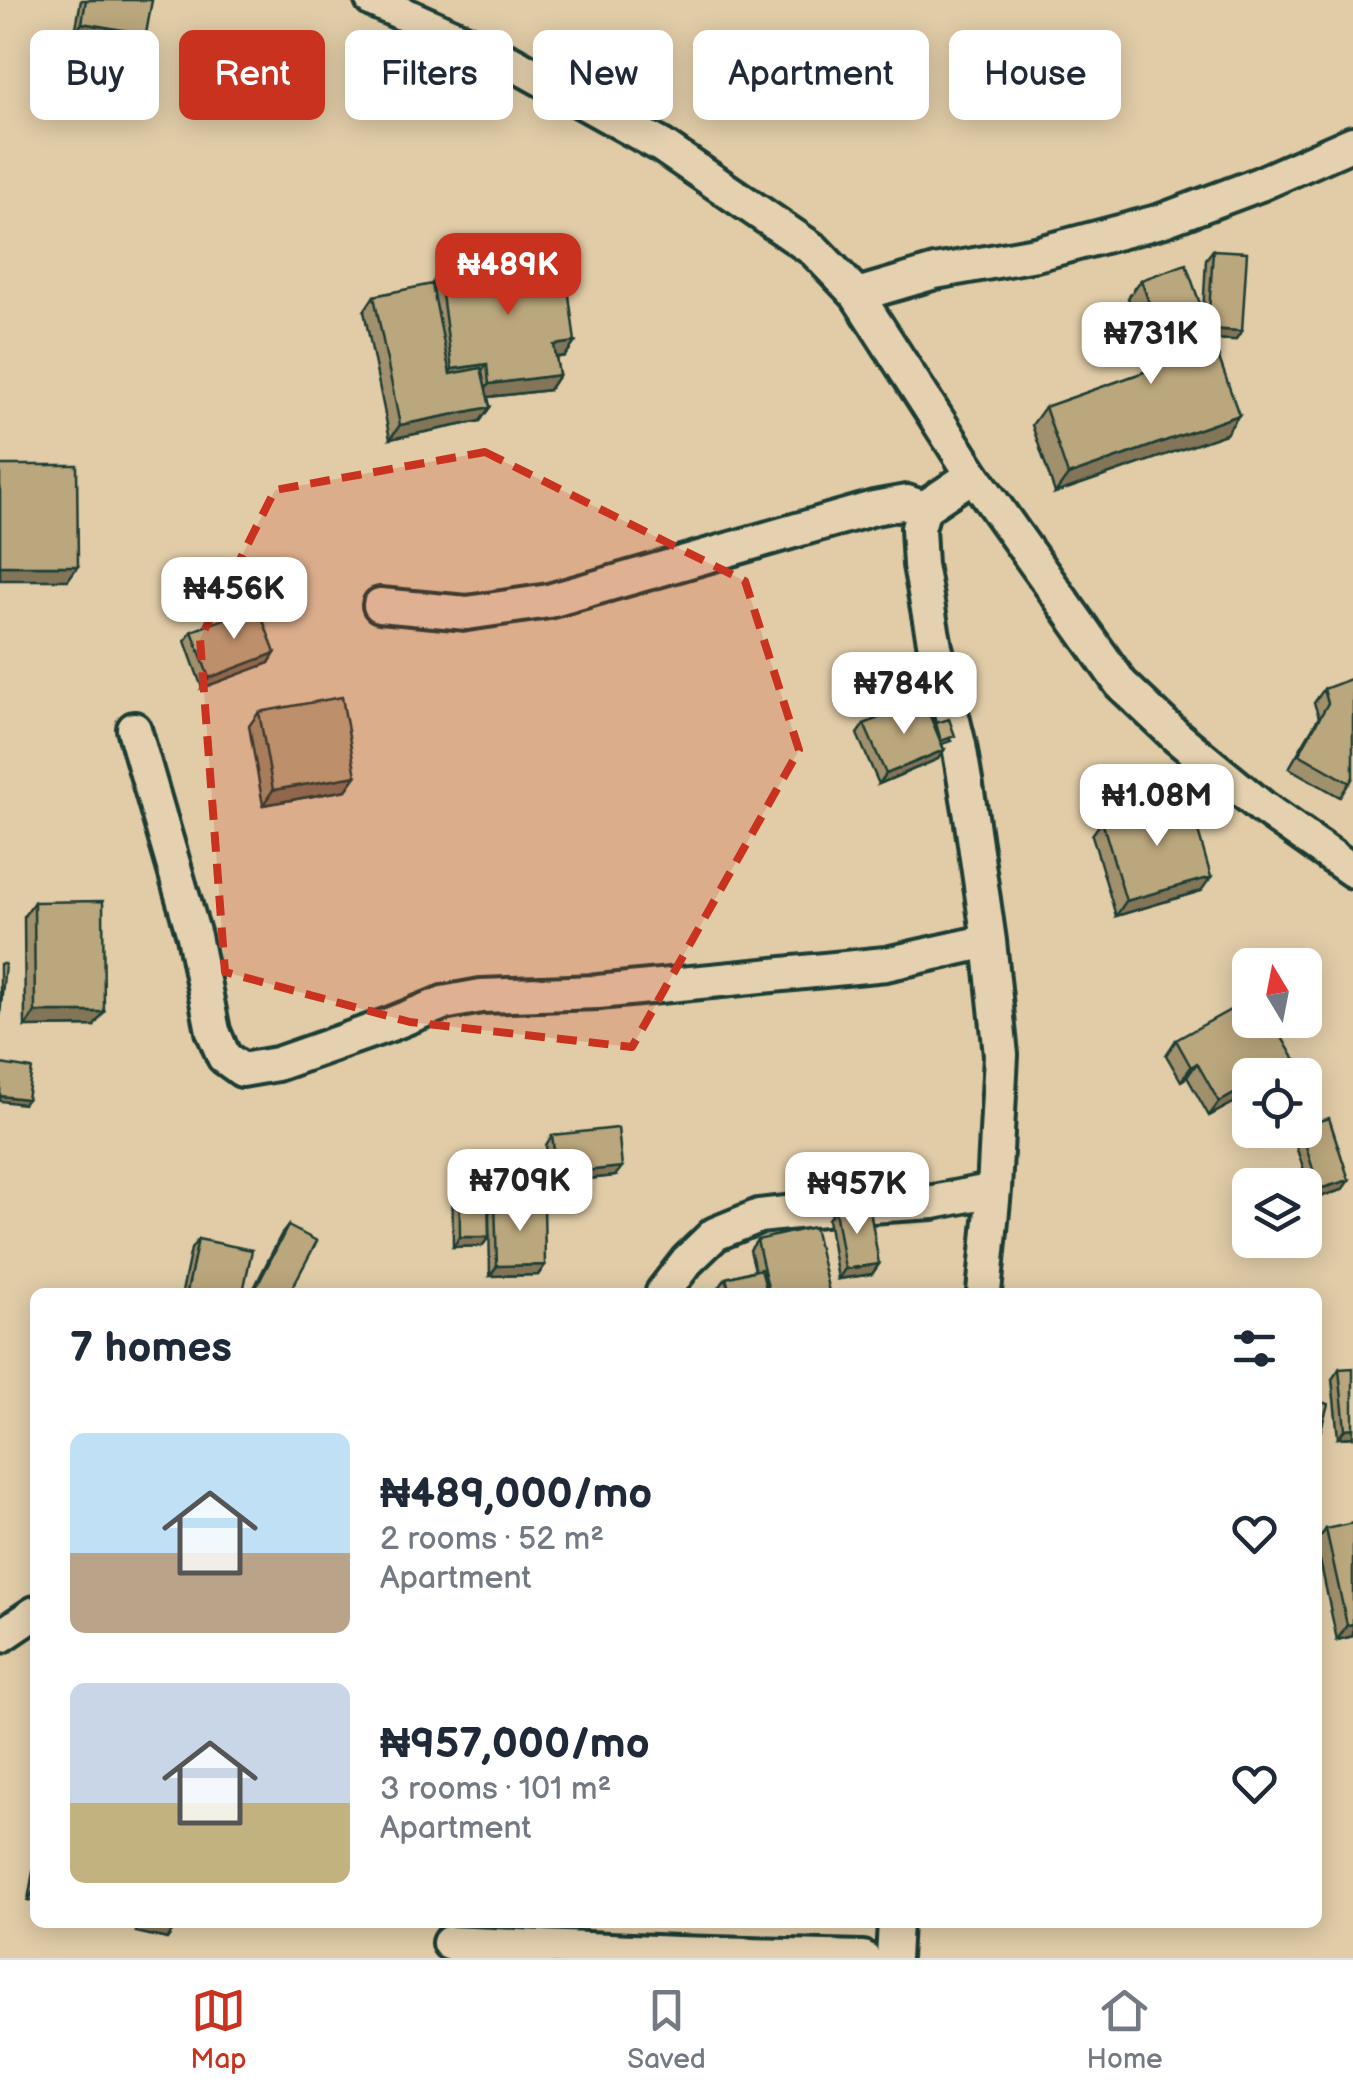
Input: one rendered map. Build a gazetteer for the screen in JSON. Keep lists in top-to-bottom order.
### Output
{
  "north": "top",
  "page": {
    "chip": [
      "Buy",
      "Rent",
      "Filters",
      "New",
      "Apartment",
      "House"
    ],
    "price": [
      "₦489K",
      "₦731K",
      "₦456K",
      "₦784K",
      "₦1.08M",
      "₦709K",
      "₦957K"
    ],
    "heading": "7 homes",
    "list": [
      {
        "name": "₦489,000/mo",
        "note": "2 rooms · 52 m² · Apartment"
      },
      {
        "name": "₦957,000/mo",
        "note": "3 rooms · 101 m² · Apartment"
      }
    ],
    "tabs": ["Map", "Saved", "Home"]
  }
}
